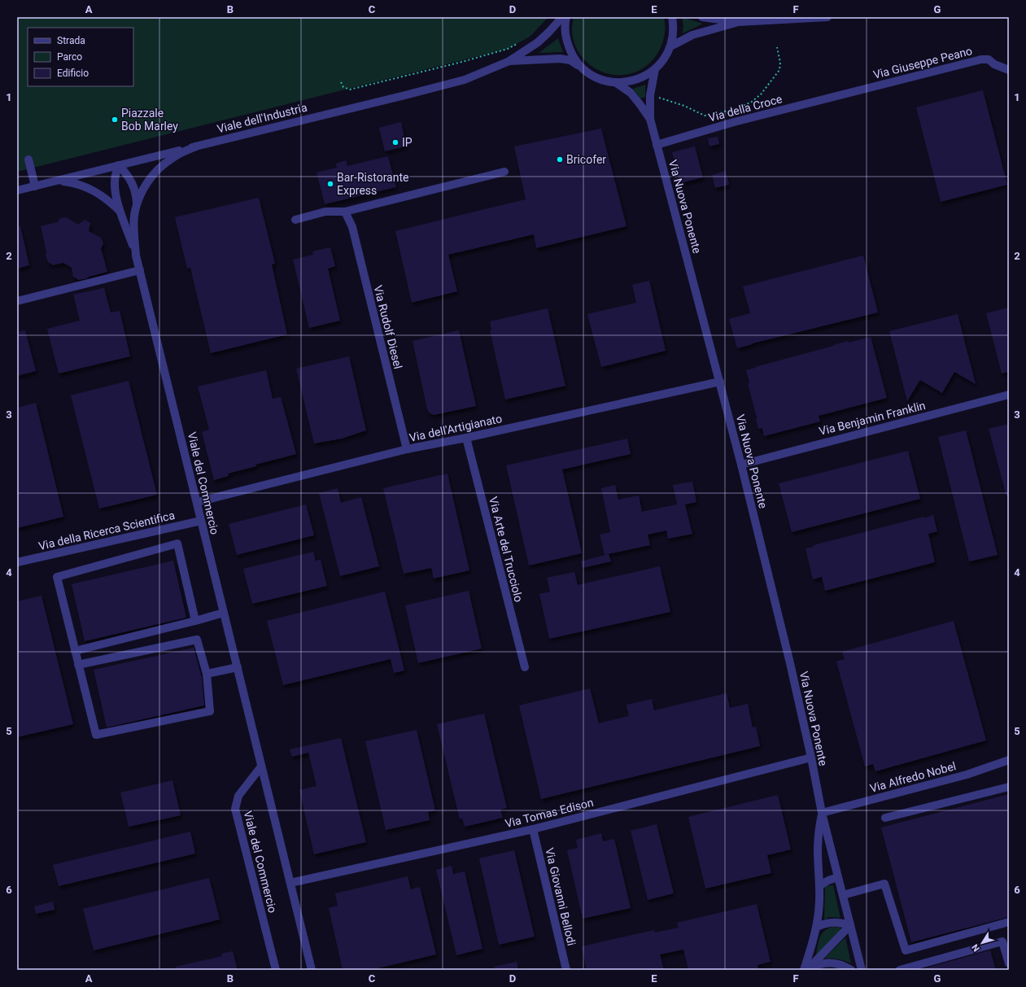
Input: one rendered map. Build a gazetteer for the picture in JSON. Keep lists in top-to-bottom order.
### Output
{
  "streets": {
    "street": [
      "Via Giuseppe Peano",
      "Via della Croce",
      "Viale dell'Industria",
      "Via Nuova Ponente",
      "Via Rudolf Diesel",
      "Via Benjamin Franklin",
      "Via dell'Artigianato",
      "Viale del Commercio",
      "Via della Ricerca Scientifica",
      "Via Arte del Trucciolo",
      "Via Alfredo Nobel",
      "Via Tomas Edison",
      "Via Giovanni Bellodi"
    ]
  },
  "crossings": [
    ["Via Giuseppe Peano", "Via della Croce"],
    ["Via della Croce", "Via Nuova Ponente"],
    ["Via Nuova Ponente", "Via Benjamin Franklin"],
    ["Via Nuova Ponente", "Via dell'Artigianato"],
    ["Via Nuova Ponente", "Via Alfredo Nobel"],
    ["Via Nuova Ponente", "Via Tomas Edison"],
    ["Via Rudolf Diesel", "Via dell'Artigianato"],
    ["Via dell'Artigianato", "Viale del Commercio"],
    ["Via dell'Artigianato", "Via Arte del Trucciolo"],
    ["Viale del Commercio", "Via della Ricerca Scientifica"],
    ["Viale del Commercio", "Via Tomas Edison"],
    ["Via Tomas Edison", "Via Giovanni Bellodi"]
  ],
  "places": [
    "Piazzale Bob Marley",
    "IP",
    "Bricofer",
    "Bar-Ristorante Express"
  ],
  "legend": ["Strada", "Parco", "Edificio"],
  "north": "bottom left",
  "grid": {
    "columns": [
      "A",
      "B",
      "C",
      "D",
      "E",
      "F",
      "G"
    ],
    "rows": [
      "1",
      "2",
      "3",
      "4",
      "5",
      "6"
    ]
  }
}
